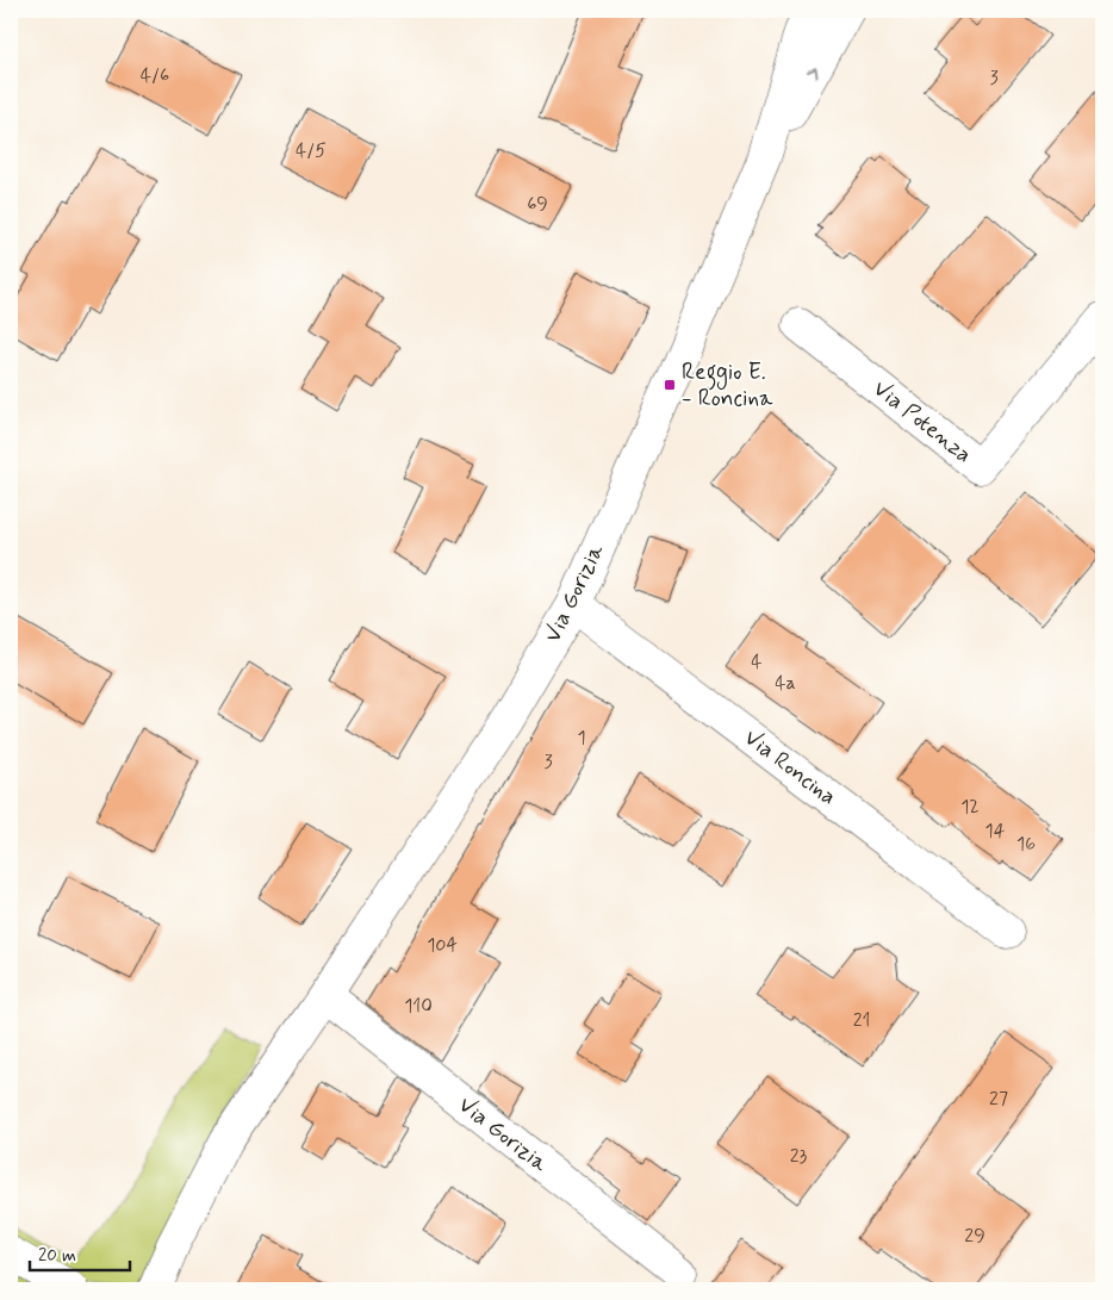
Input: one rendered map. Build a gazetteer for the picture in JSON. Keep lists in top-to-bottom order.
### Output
{
  "streets": {
    "main road": ["Via Potenza", "Via Gorizia", "Via Roncina"]
  },
  "crossings": [
    ["Via Gorizia", "Via Roncina"]
  ],
  "places": {
    "transit": ["Reggio E. - Roncina"]
  },
  "house_numbers": [
    "4/6",
    "3",
    "4/5",
    "69",
    "4",
    "4a",
    "1",
    "3",
    "12",
    "14",
    "16",
    "104",
    "110",
    "21",
    "27",
    "23",
    "29"
  ],
  "scale_bar": "20 m"
}
